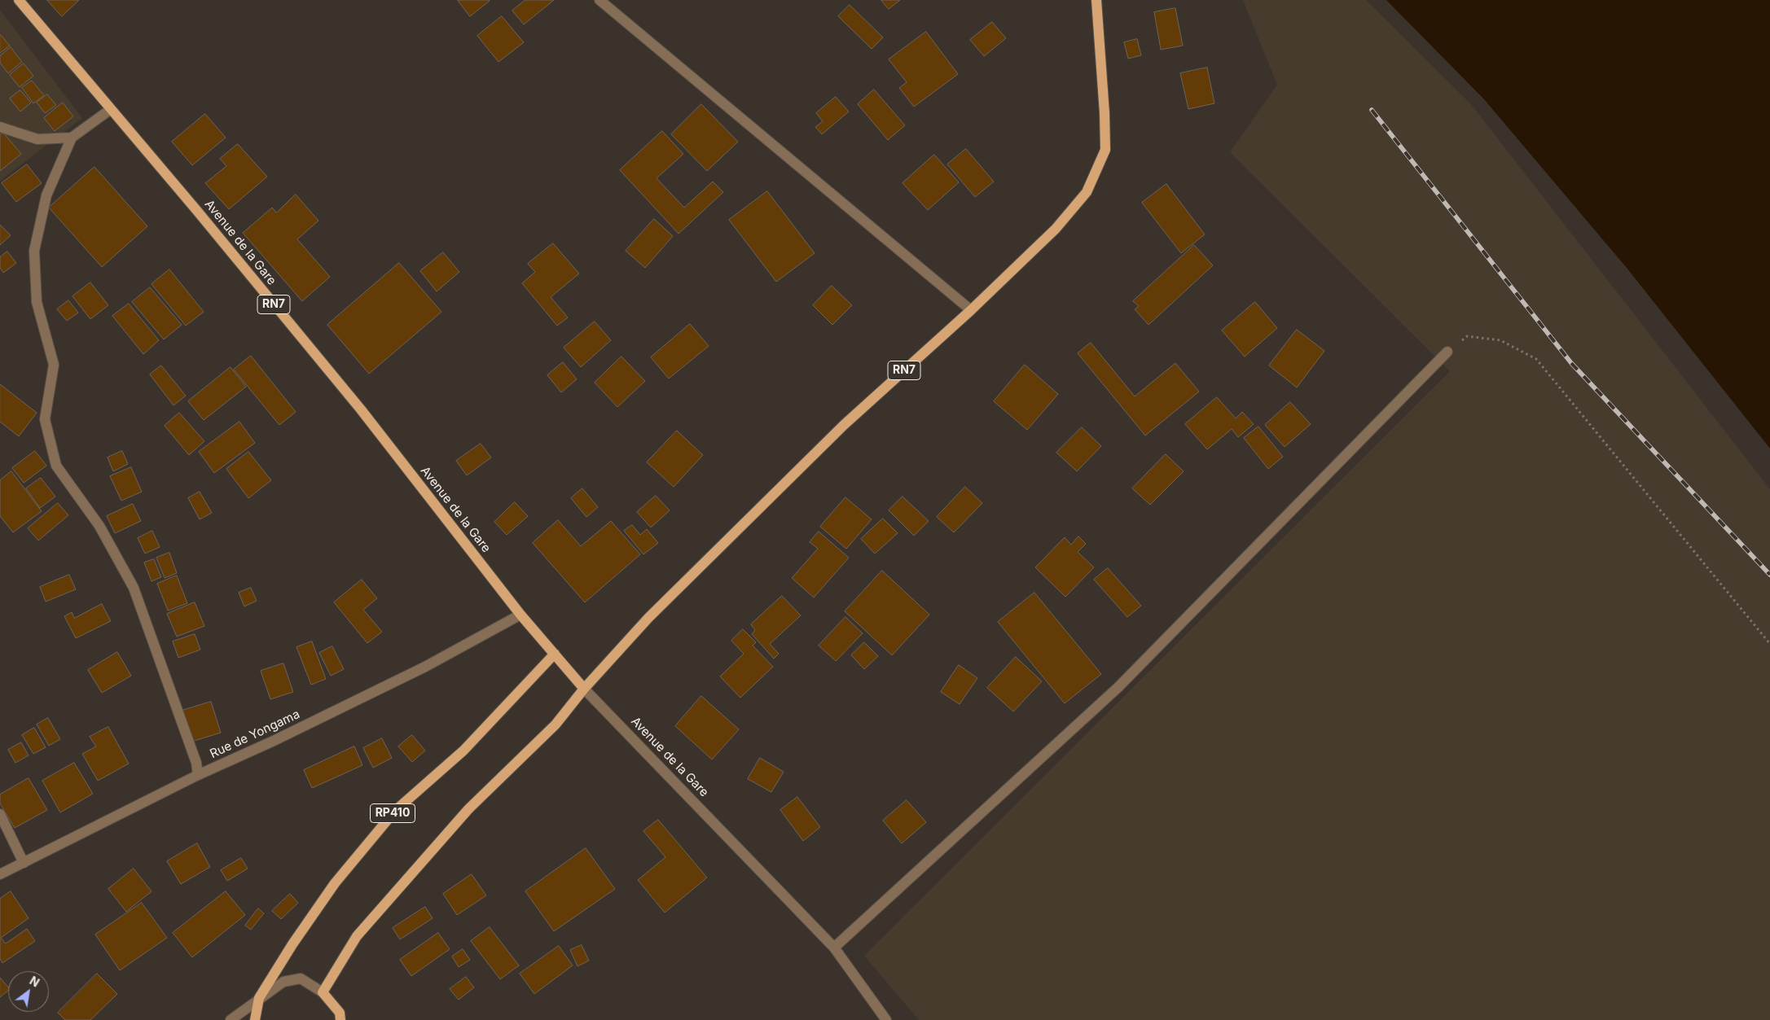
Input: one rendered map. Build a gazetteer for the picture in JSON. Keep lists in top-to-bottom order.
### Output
{
  "streets": {
    "main road": ["Avenue de la Gare", "RN7", "RP410"],
    "street": ["Rue de Yongama"]
  },
  "crossings": [
    ["Avenue de la Gare", "RN7"],
    ["Avenue de la Gare", "Rue de Yongama"],
    ["Avenue de la Gare", "RP410"]
  ],
  "north": "top right"
}
